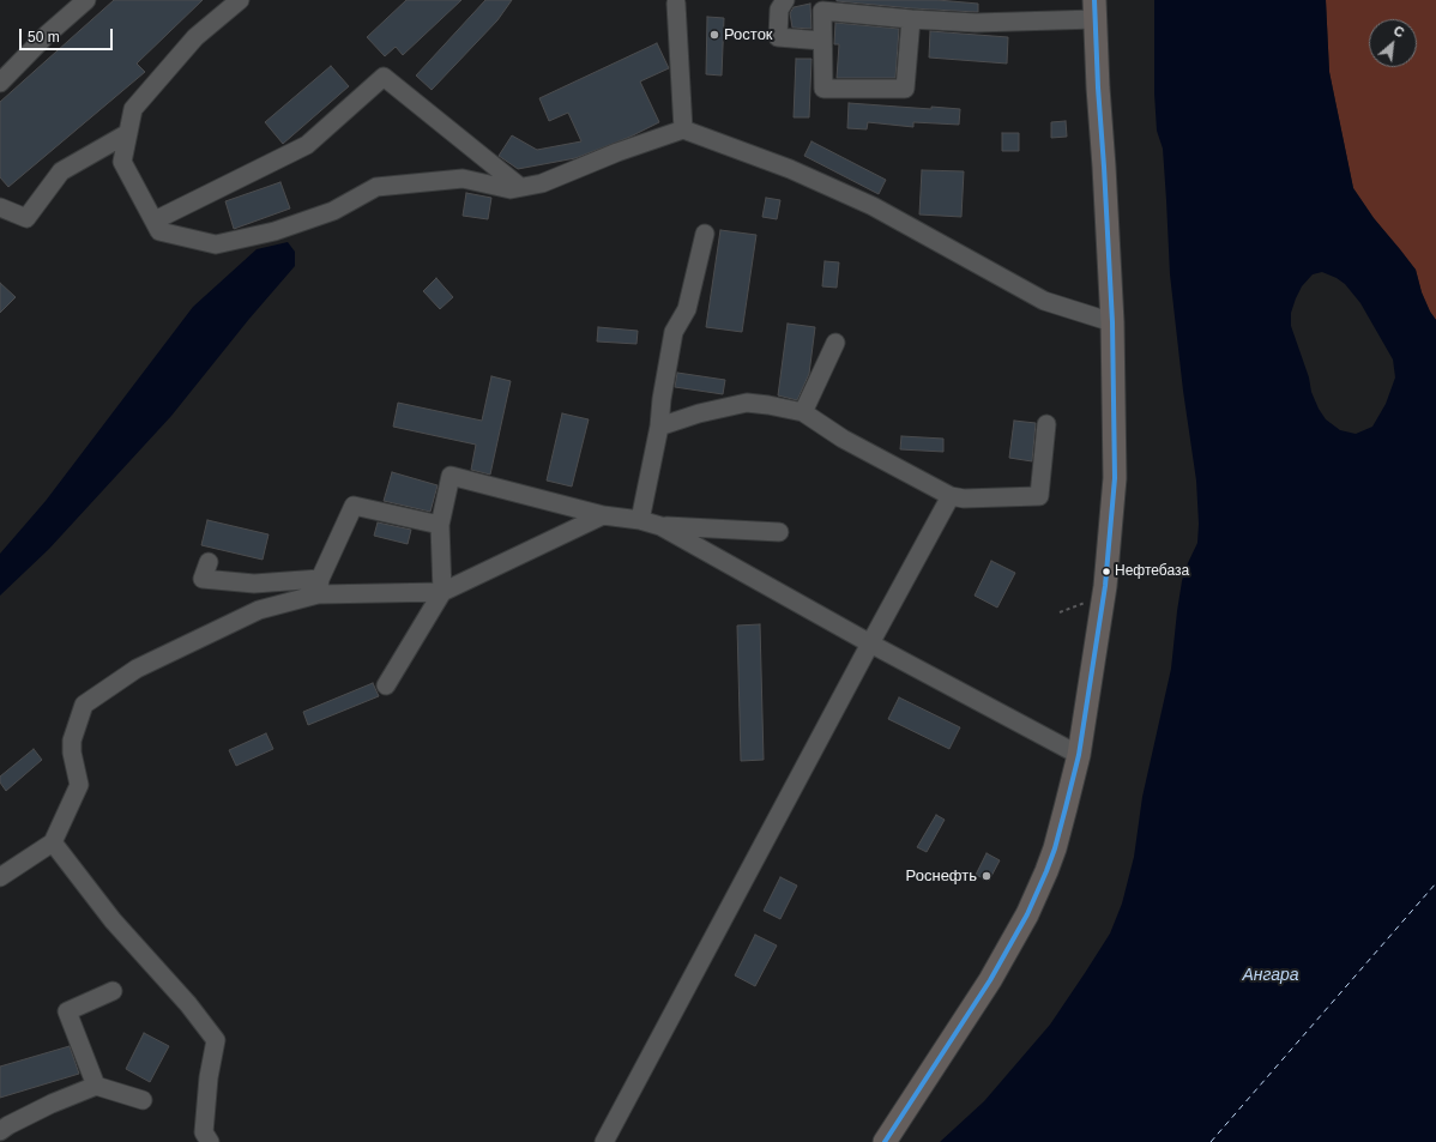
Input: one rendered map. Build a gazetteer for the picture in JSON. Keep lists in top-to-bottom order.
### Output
{
  "water": ["Ангара"],
  "places": ["Росток", "Нефтебаза", "Роснефть"],
  "scale_bar": "50 m",
  "north": "top right"
}
